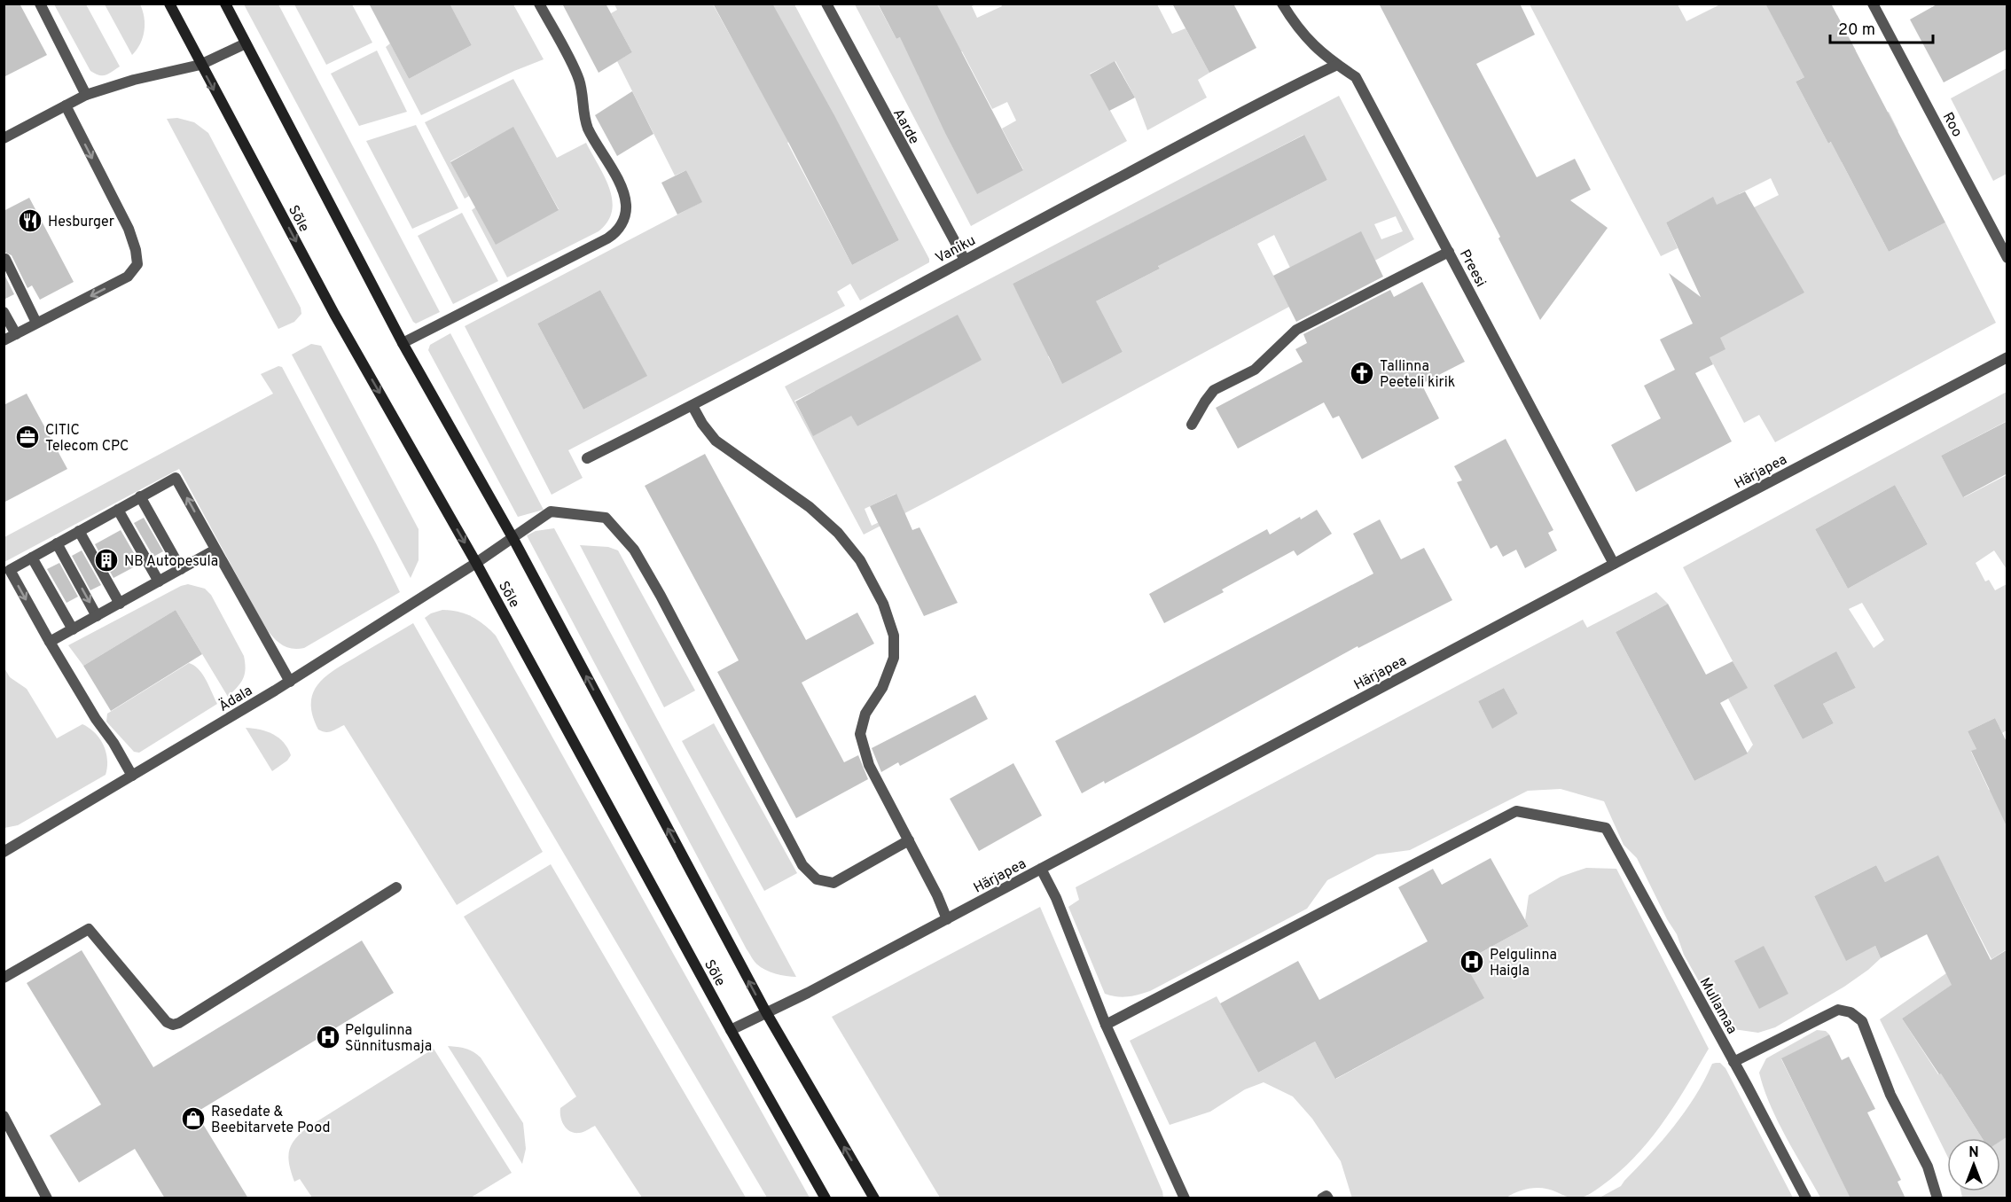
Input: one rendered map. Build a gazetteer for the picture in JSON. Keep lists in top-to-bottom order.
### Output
{
  "streets": {
    "main road": ["Sõle"],
    "street": [
      "Roo",
      "Aarde",
      "Vaniku",
      "Preesi",
      "Härjapea",
      "Ädala",
      "Mullamaa"
    ]
  },
  "crossings": [
    ["Aarde", "Vaniku"],
    ["Sõle", "Härjapea"],
    ["Sõle", "Ädala"],
    ["Vaniku", "Preesi"],
    ["Preesi", "Härjapea"]
  ],
  "places": {
    "restaurant": ["Hesburger"],
    "church": ["Tallinna Peeteli kirik"],
    "office": ["CITIC Telecom CPC"],
    "building": ["NB Autopesula"],
    "hospital": ["Pelgulinna Haigla", "Pelgulinna Sünnitusmaja"],
    "shop": ["Rasedate & Beebitarvete Pood"]
  },
  "scale_bar": "20 m",
  "north": "top"
}
